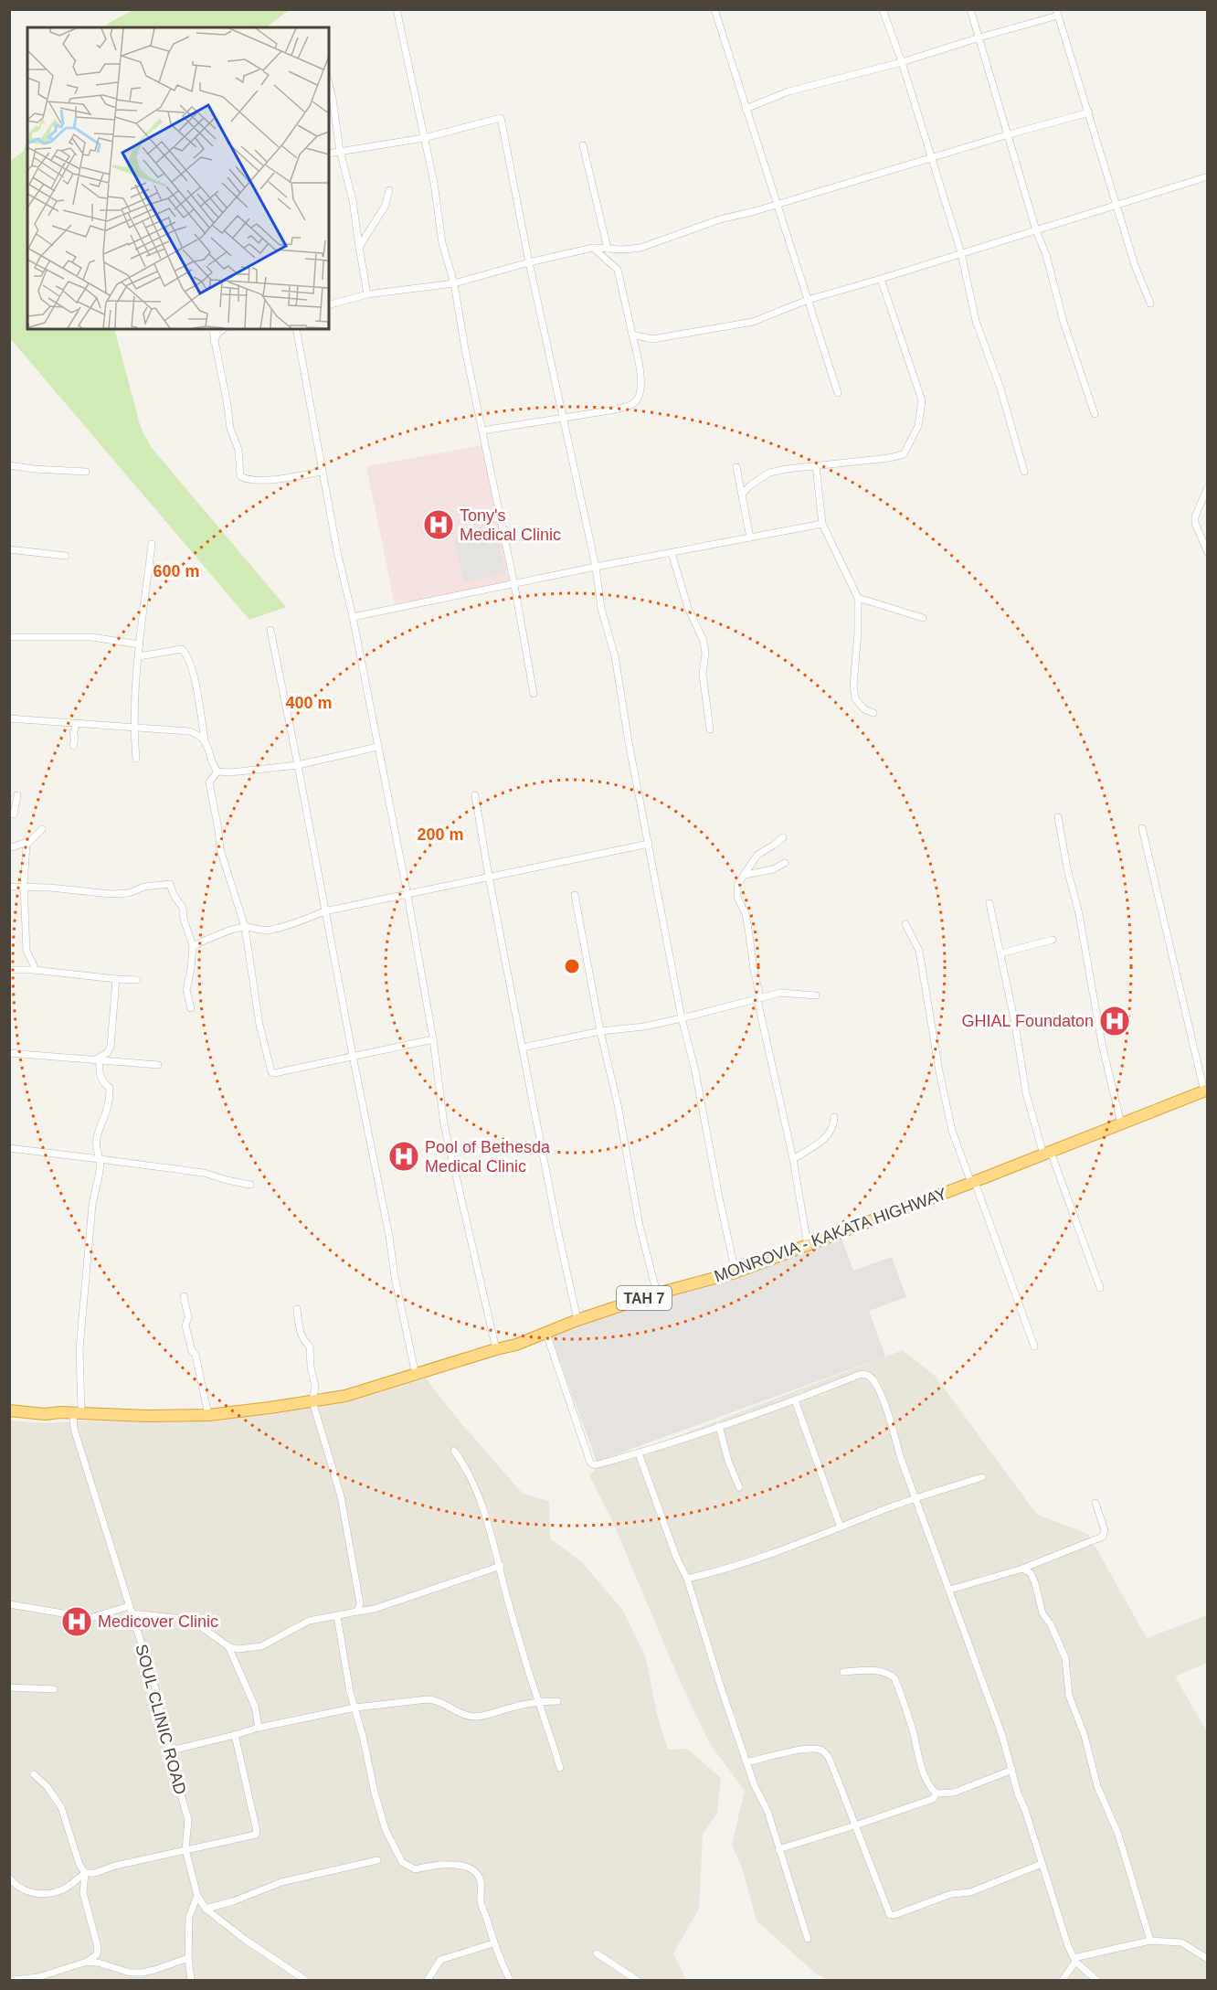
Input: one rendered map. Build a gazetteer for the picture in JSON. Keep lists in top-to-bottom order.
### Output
{
  "streets": {
    "highway": ["MONROVIA - KAKATA HIGHWAY", "TAH 7"],
    "street": ["SOUL CLINIC ROAD"]
  },
  "crossings": [
    ["MONROVIA - KAKATA HIGHWAY", "SOUL CLINIC ROAD"]
  ],
  "places": {
    "hospital": [
      "Tony's Medical Clinic",
      "GHIAL Foundaton",
      "Pool of Bethesda Medical Clinic",
      "Medicover Clinic"
    ]
  },
  "rings": ["600 m", "400 m", "200 m"]
}
